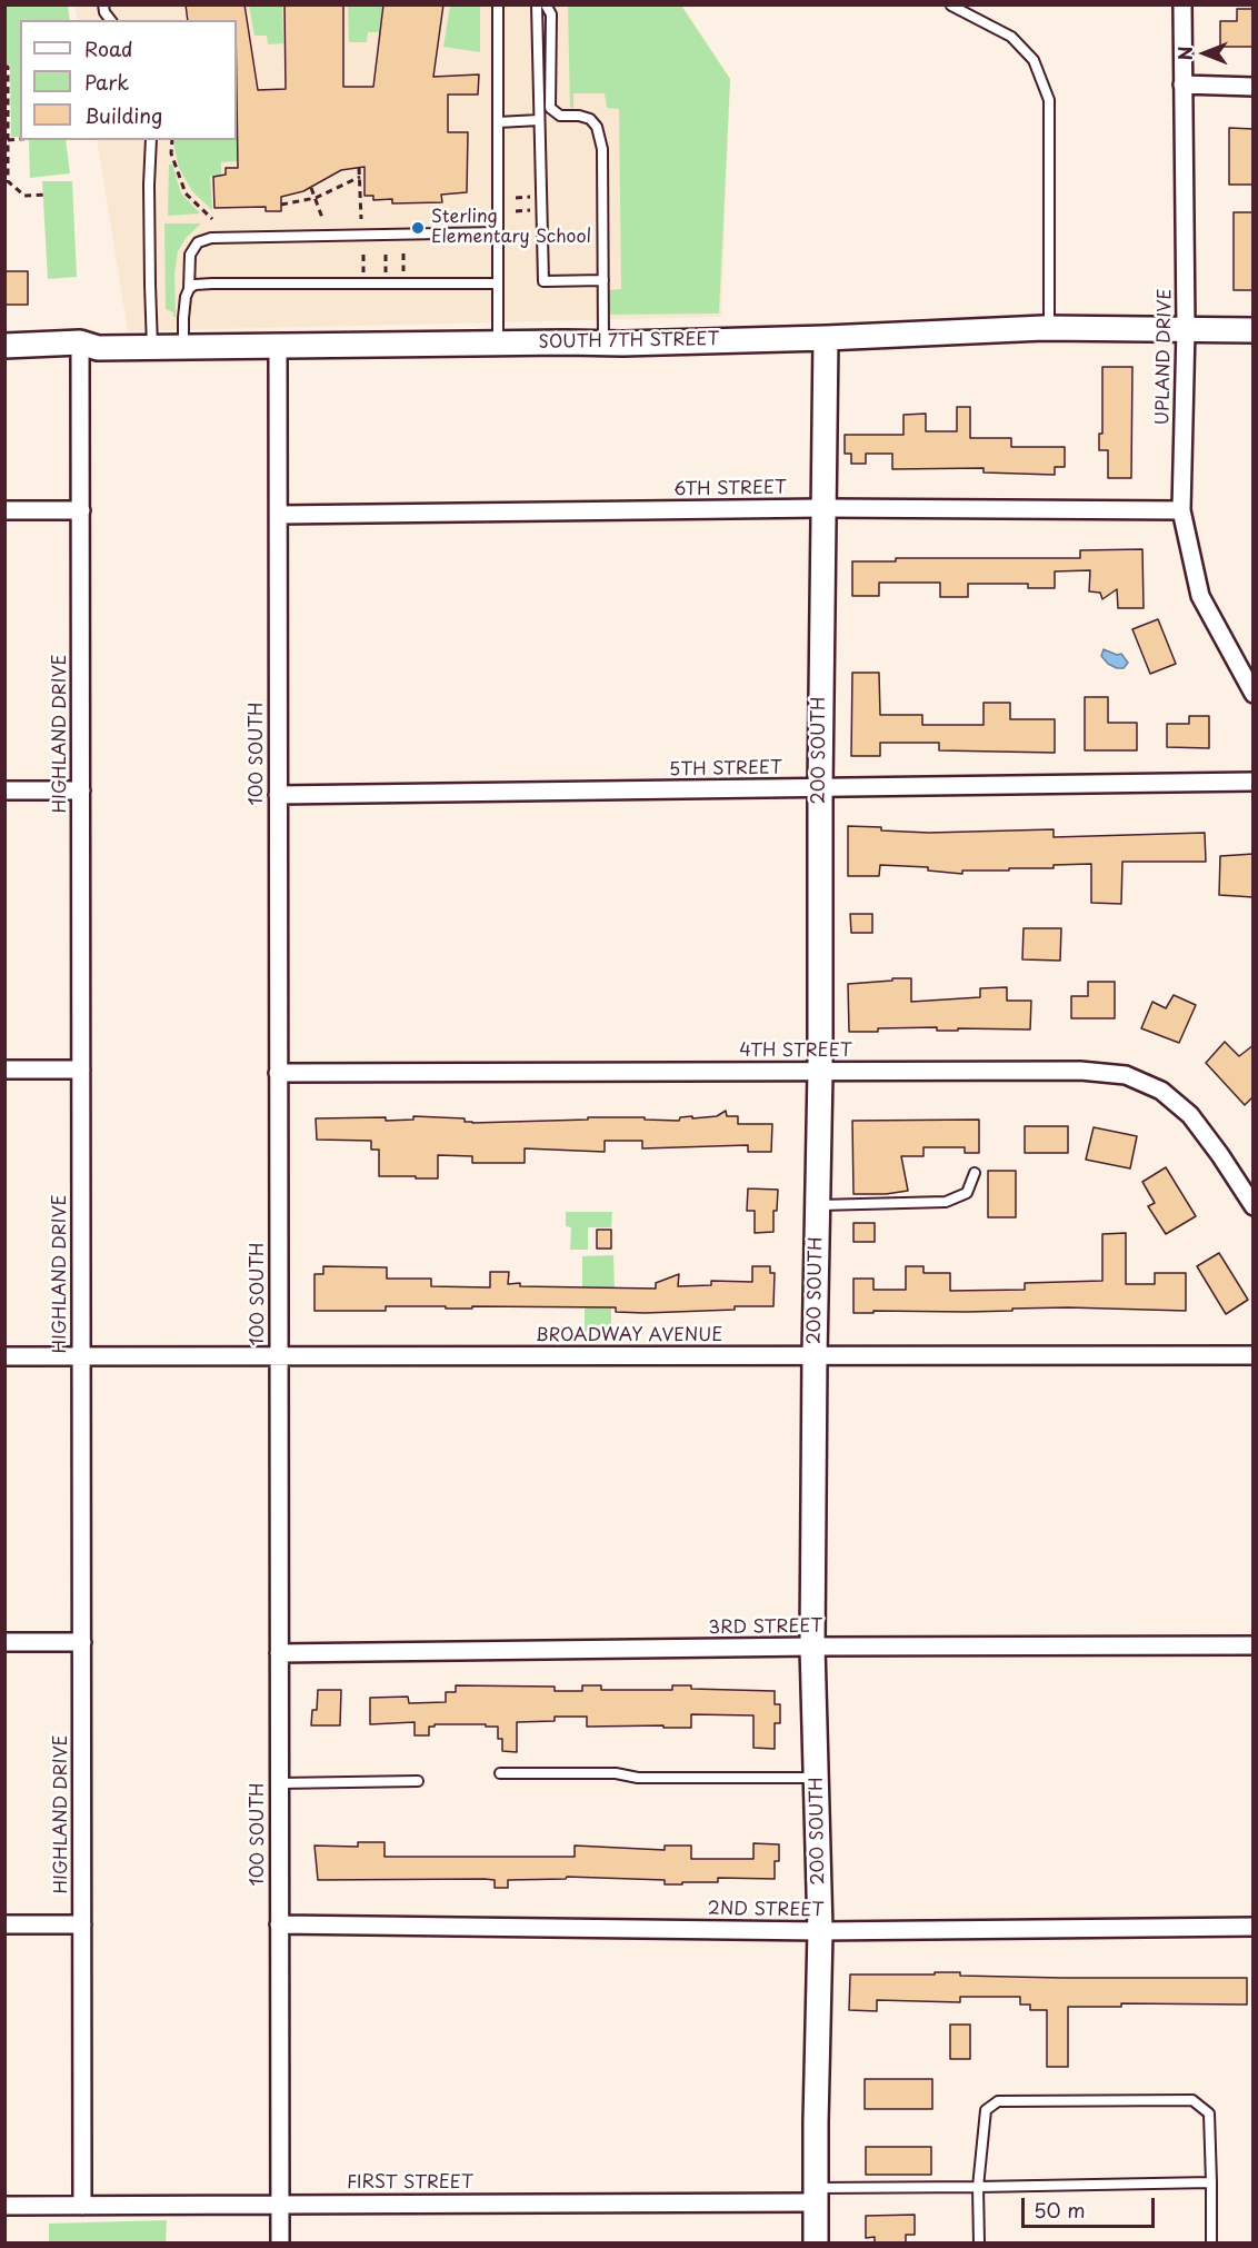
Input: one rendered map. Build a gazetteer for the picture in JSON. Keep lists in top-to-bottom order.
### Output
{
  "streets": {
    "street": [
      "SOUTH 7TH STREET",
      "UPLAND DRIVE",
      "6TH STREET",
      "HIGHLAND DRIVE",
      "200 SOUTH",
      "100 SOUTH",
      "5TH STREET",
      "4TH STREET",
      "BROADWAY AVENUE",
      "3RD STREET",
      "2ND STREET",
      "FIRST STREET"
    ]
  },
  "crossings": [
    ["SOUTH 7TH STREET", "UPLAND DRIVE"],
    ["SOUTH 7TH STREET", "HIGHLAND DRIVE"],
    ["SOUTH 7TH STREET", "200 SOUTH"],
    ["SOUTH 7TH STREET", "100 SOUTH"],
    ["UPLAND DRIVE", "6TH STREET"],
    ["6TH STREET", "200 SOUTH"],
    ["6TH STREET", "100 SOUTH"],
    ["HIGHLAND DRIVE", "BROADWAY AVENUE"],
    ["HIGHLAND DRIVE", "FIRST STREET"],
    ["200 SOUTH", "5TH STREET"],
    ["200 SOUTH", "4TH STREET"],
    ["200 SOUTH", "BROADWAY AVENUE"],
    ["200 SOUTH", "3RD STREET"],
    ["200 SOUTH", "2ND STREET"],
    ["200 SOUTH", "FIRST STREET"],
    ["100 SOUTH", "5TH STREET"],
    ["100 SOUTH", "4TH STREET"],
    ["100 SOUTH", "BROADWAY AVENUE"],
    ["100 SOUTH", "3RD STREET"],
    ["100 SOUTH", "2ND STREET"],
    ["100 SOUTH", "FIRST STREET"]
  ],
  "places": ["Sterling Elementary School"],
  "legend": ["Road", "Park", "Building"],
  "scale_bar": "50 m",
  "north": "left"
}
